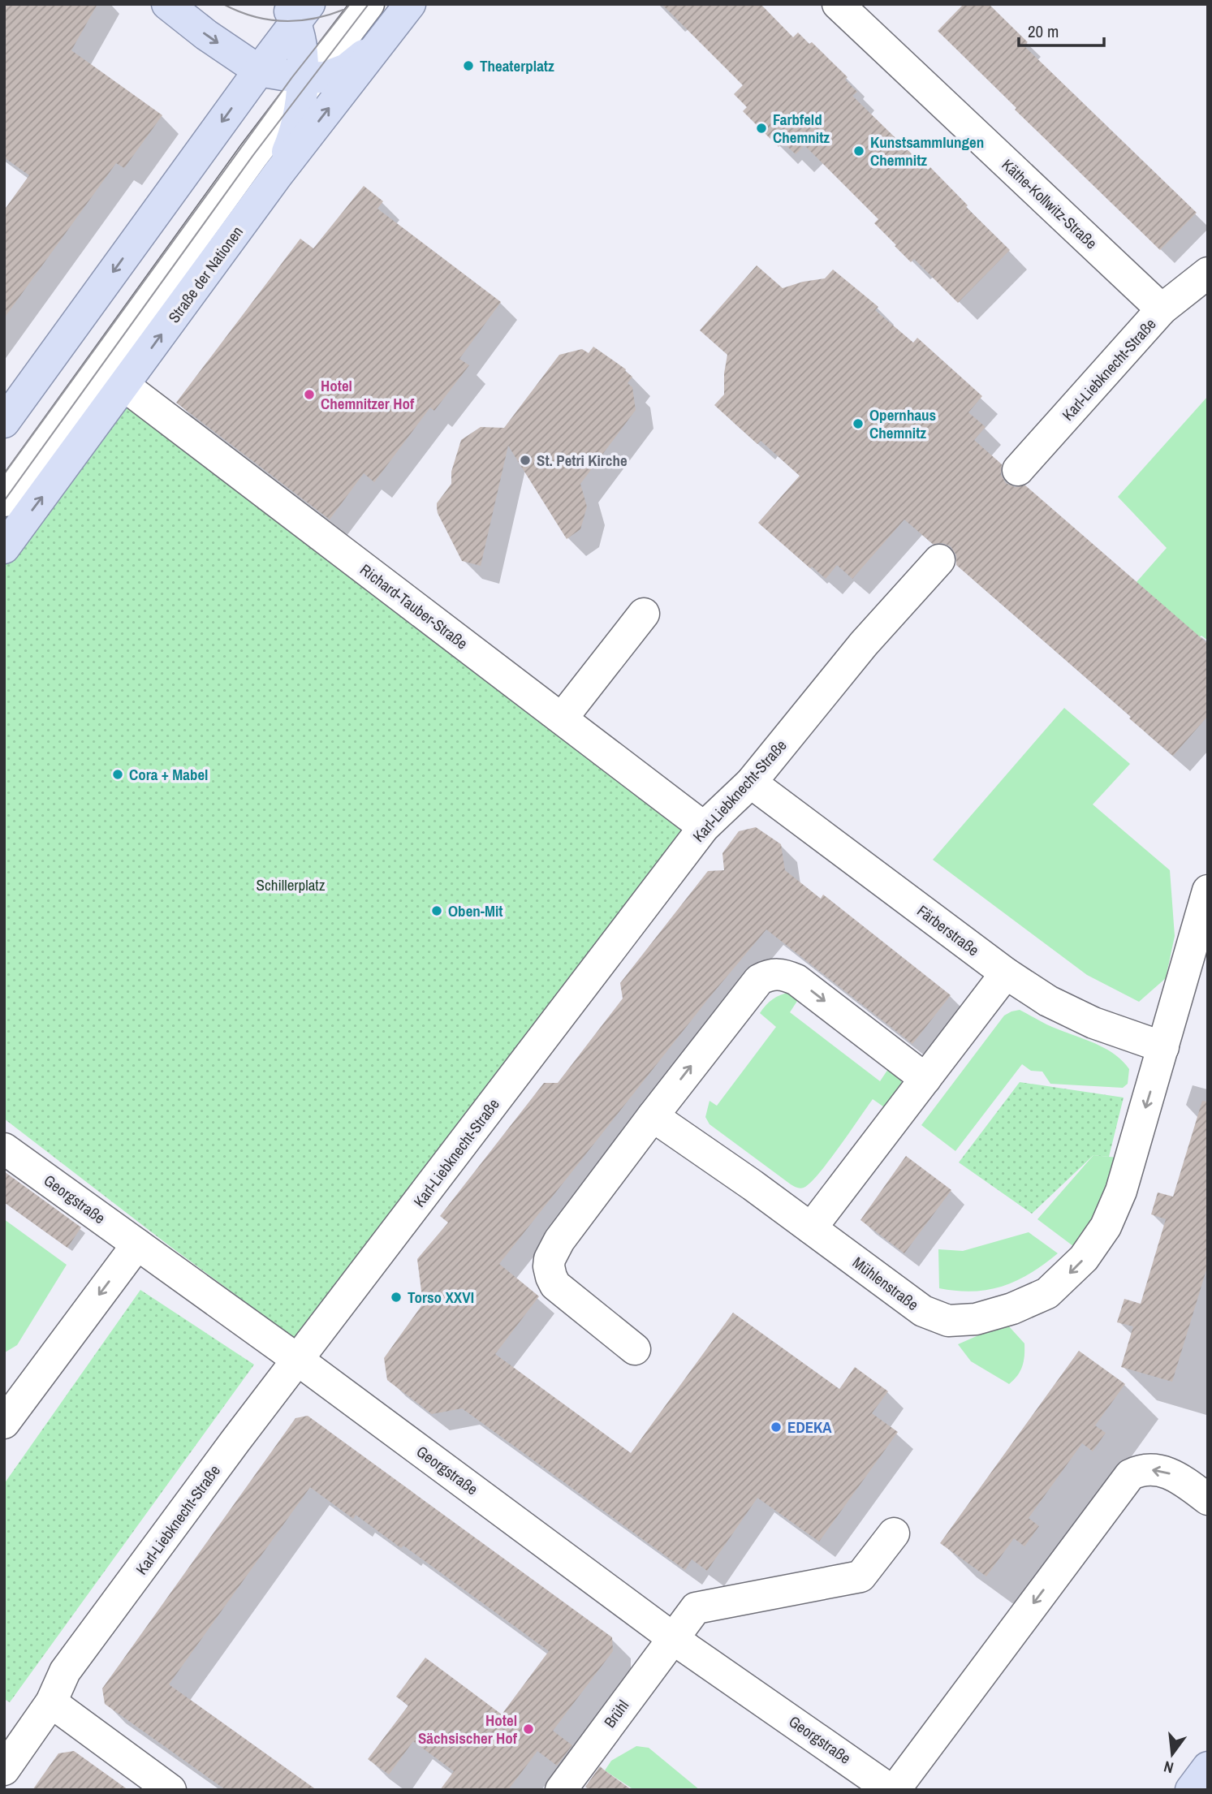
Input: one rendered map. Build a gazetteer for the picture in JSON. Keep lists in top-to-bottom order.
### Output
{
  "streets": {
    "main road": ["Straße der Nationen"],
    "street": [
      "Käthe-Kollwitz-Straße",
      "Karl-Liebknecht-Straße",
      "Richard-Tauber-Straße",
      "Färberstraße",
      "Georgstraße",
      "Mühlenstraße",
      "Brühl"
    ]
  },
  "crossings": [
    ["Käthe-Kollwitz-Straße", "Karl-Liebknecht-Straße"],
    ["Straße der Nationen", "Richard-Tauber-Straße"],
    ["Karl-Liebknecht-Straße", "Richard-Tauber-Straße"],
    ["Karl-Liebknecht-Straße", "Färberstraße"],
    ["Karl-Liebknecht-Straße", "Georgstraße"],
    ["Färberstraße", "Mühlenstraße"],
    ["Georgstraße", "Brühl"]
  ],
  "parks": ["Schillerplatz"],
  "places": [
    "Theaterplatz",
    "Farbfeld Chemnitz",
    "Kunstsammlungen Chemnitz",
    "Hotel Chemnitzer Hof",
    "Opernhaus Chemnitz",
    "St. Petri Kirche",
    "Cora + Mabel",
    "Oben-Mit",
    "Torso XXVI",
    "EDEKA",
    "Hotel Sächsischer Hof"
  ],
  "scale_bar": "20 m",
  "north": "bottom"
}
